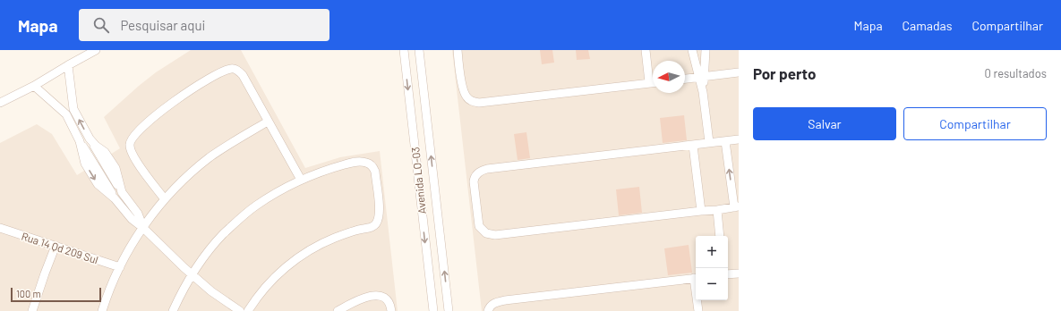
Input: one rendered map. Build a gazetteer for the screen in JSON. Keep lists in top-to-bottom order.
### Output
{
  "streets": {
    "street": ["Avenida LO-03", "Rua 14 Qd 209 Sul"]
  },
  "scale_bar": "100 m",
  "north": "left",
  "page": {
    "header": "Mapa",
    "search": "Pesquisar aqui",
    "nav": ["Mapa", "Camadas", "Compartilhar"],
    "heading": ["Por perto", "0 resultados"],
    "buttons": ["Salvar", "Compartilhar"],
    "map_buttons": ["+", "−"],
    "scale": "100 m"
  }
}
